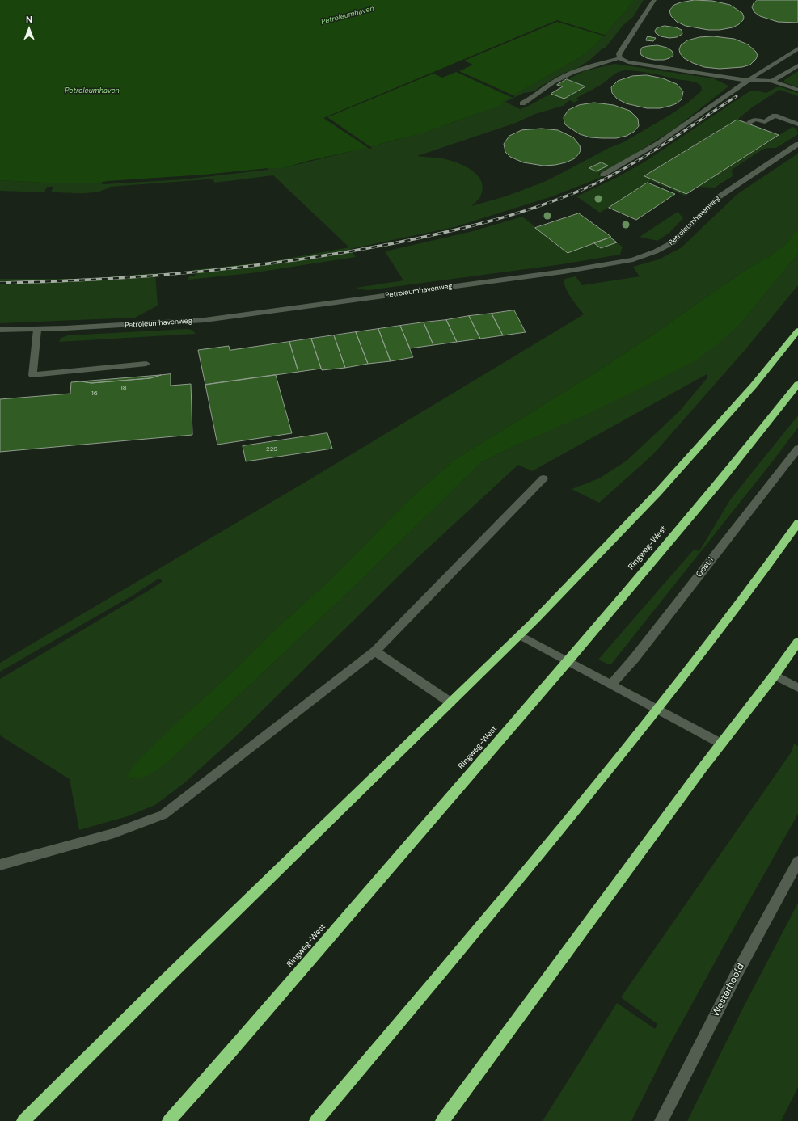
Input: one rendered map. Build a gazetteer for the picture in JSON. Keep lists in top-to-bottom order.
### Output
{
  "streets": {
    "highway": ["Ringweg-West"],
    "street": ["Petroleumhavenweg", "Oost 1", "Westerhoofd"]
  },
  "water": ["Petroleumhaven"],
  "house_numbers": ["18", "16", "22S"],
  "north": "top"
}
